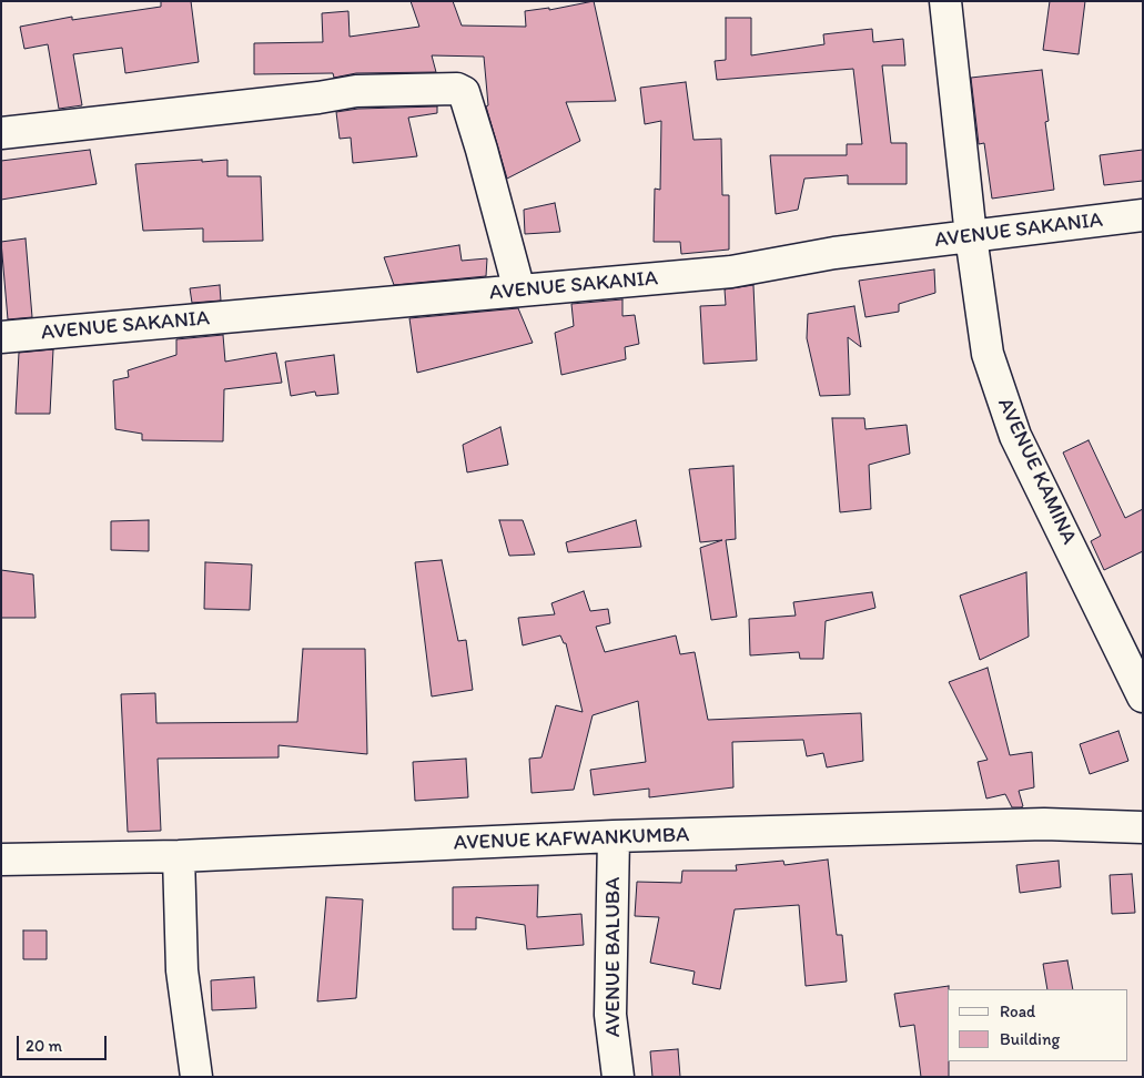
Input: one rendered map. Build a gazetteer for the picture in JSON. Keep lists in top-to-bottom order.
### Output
{
  "streets": {
    "street": [
      "AVENUE SAKANIA",
      "AVENUE KAMINA",
      "AVENUE KAFWANKUMBA",
      "AVENUE BALUBA"
    ]
  },
  "crossings": [
    ["AVENUE SAKANIA", "AVENUE KAMINA"],
    ["AVENUE KAFWANKUMBA", "AVENUE BALUBA"]
  ],
  "legend": ["Road", "Building"],
  "scale_bar": "20 m"
}
